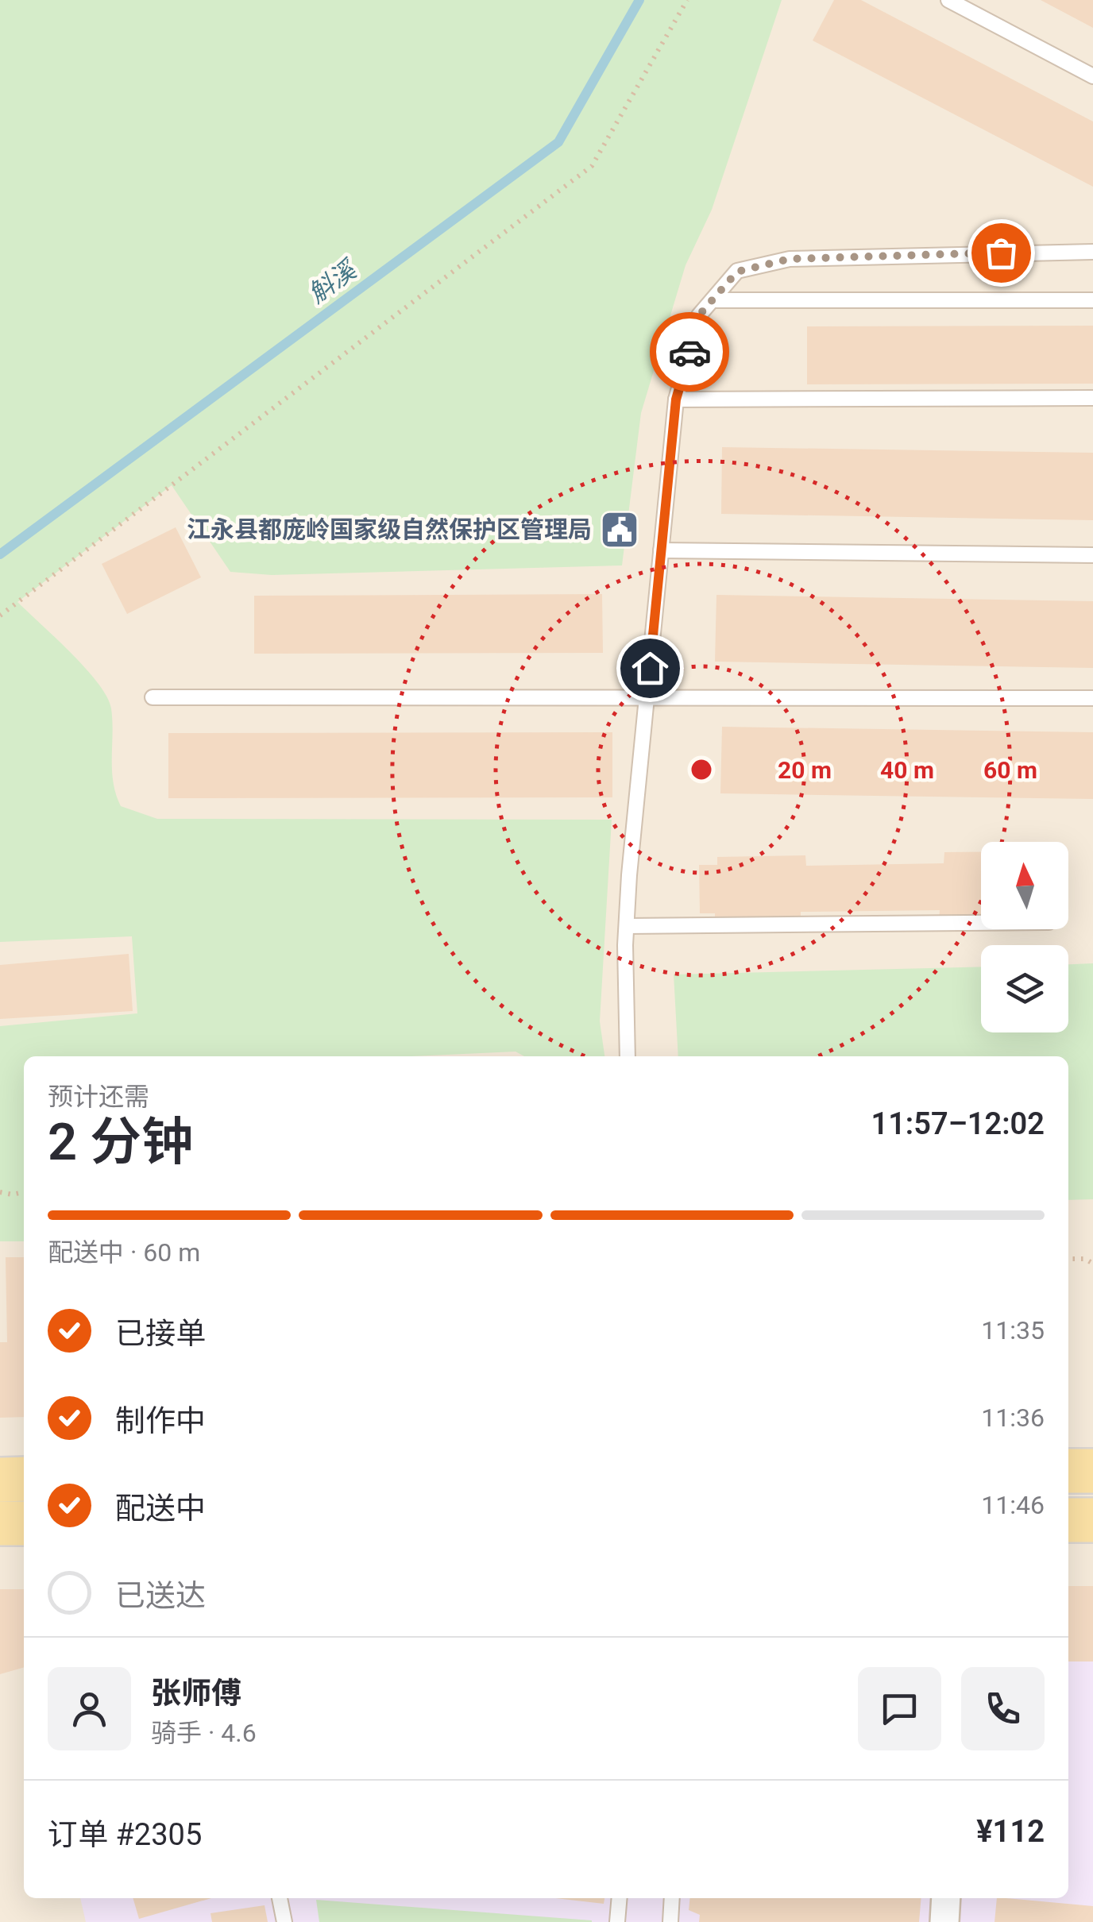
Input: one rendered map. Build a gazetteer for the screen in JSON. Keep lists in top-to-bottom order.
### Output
{
  "water": ["斛溪"],
  "places": {
    "public building": ["江永县都庞岭国家级自然保护区管理局"]
  },
  "north": "top",
  "page": {
    "heading": ["2 分钟", "预计还需", "11:57–12:02"],
    "panel": [
      "张师傅",
      "骑手 · 4.6",
      "订单 #2305",
      "¥112"
    ],
    "bar": "配送中 · 60 m",
    "list": [
      ["已接单", "11:35"],
      ["制作中", "11:36"],
      ["配送中", "11:46"],
      "已送达"
    ]
  },
  "rings": ["20 m", "40 m", "60 m"]
}
